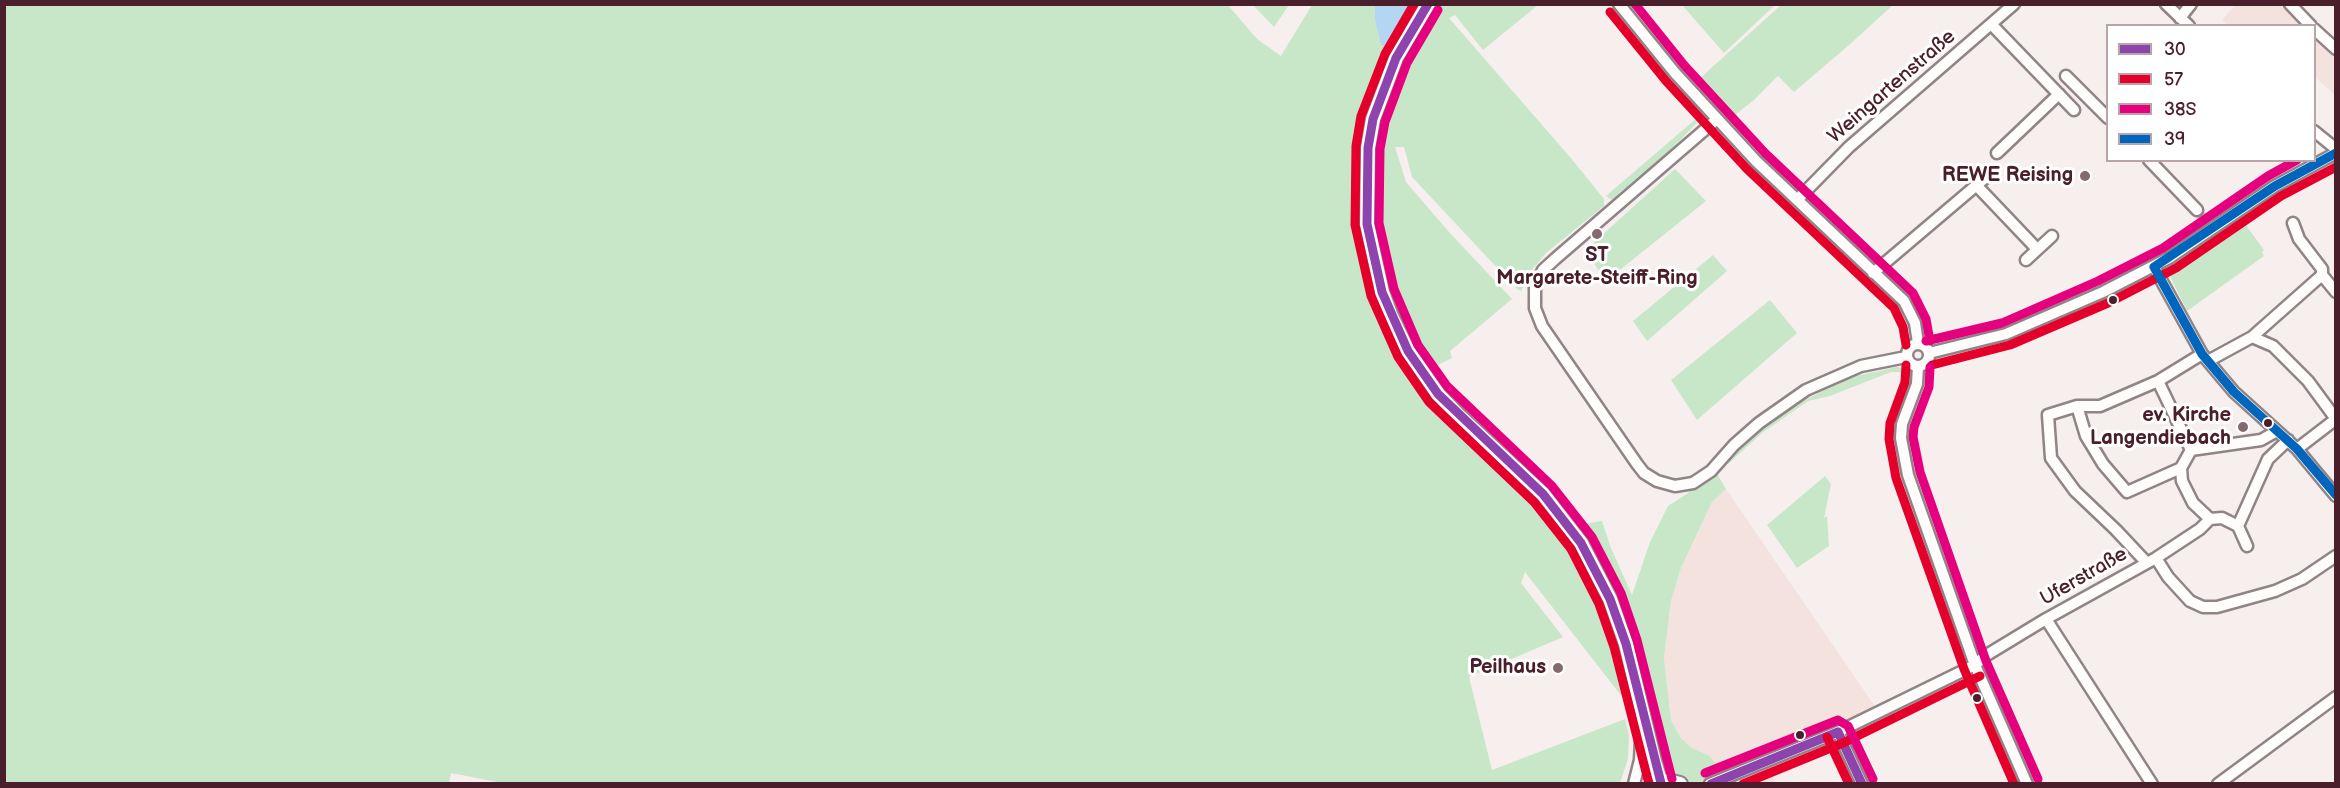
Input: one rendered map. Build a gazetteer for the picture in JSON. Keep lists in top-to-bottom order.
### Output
{
  "streets": {
    "street": ["Weingartenstraße", "Uferstraße"]
  },
  "places": [
    "REWE Reising",
    "ST Margarete-Steiff-Ring",
    "ev. Kirche Langendiebach",
    "Peilhaus"
  ],
  "lines": [
    "transit line 30",
    "transit line 57",
    "transit line 38S",
    "transit line 39"
  ],
  "legend": [
    "30",
    "57",
    "38S",
    "39"
  ]
}
